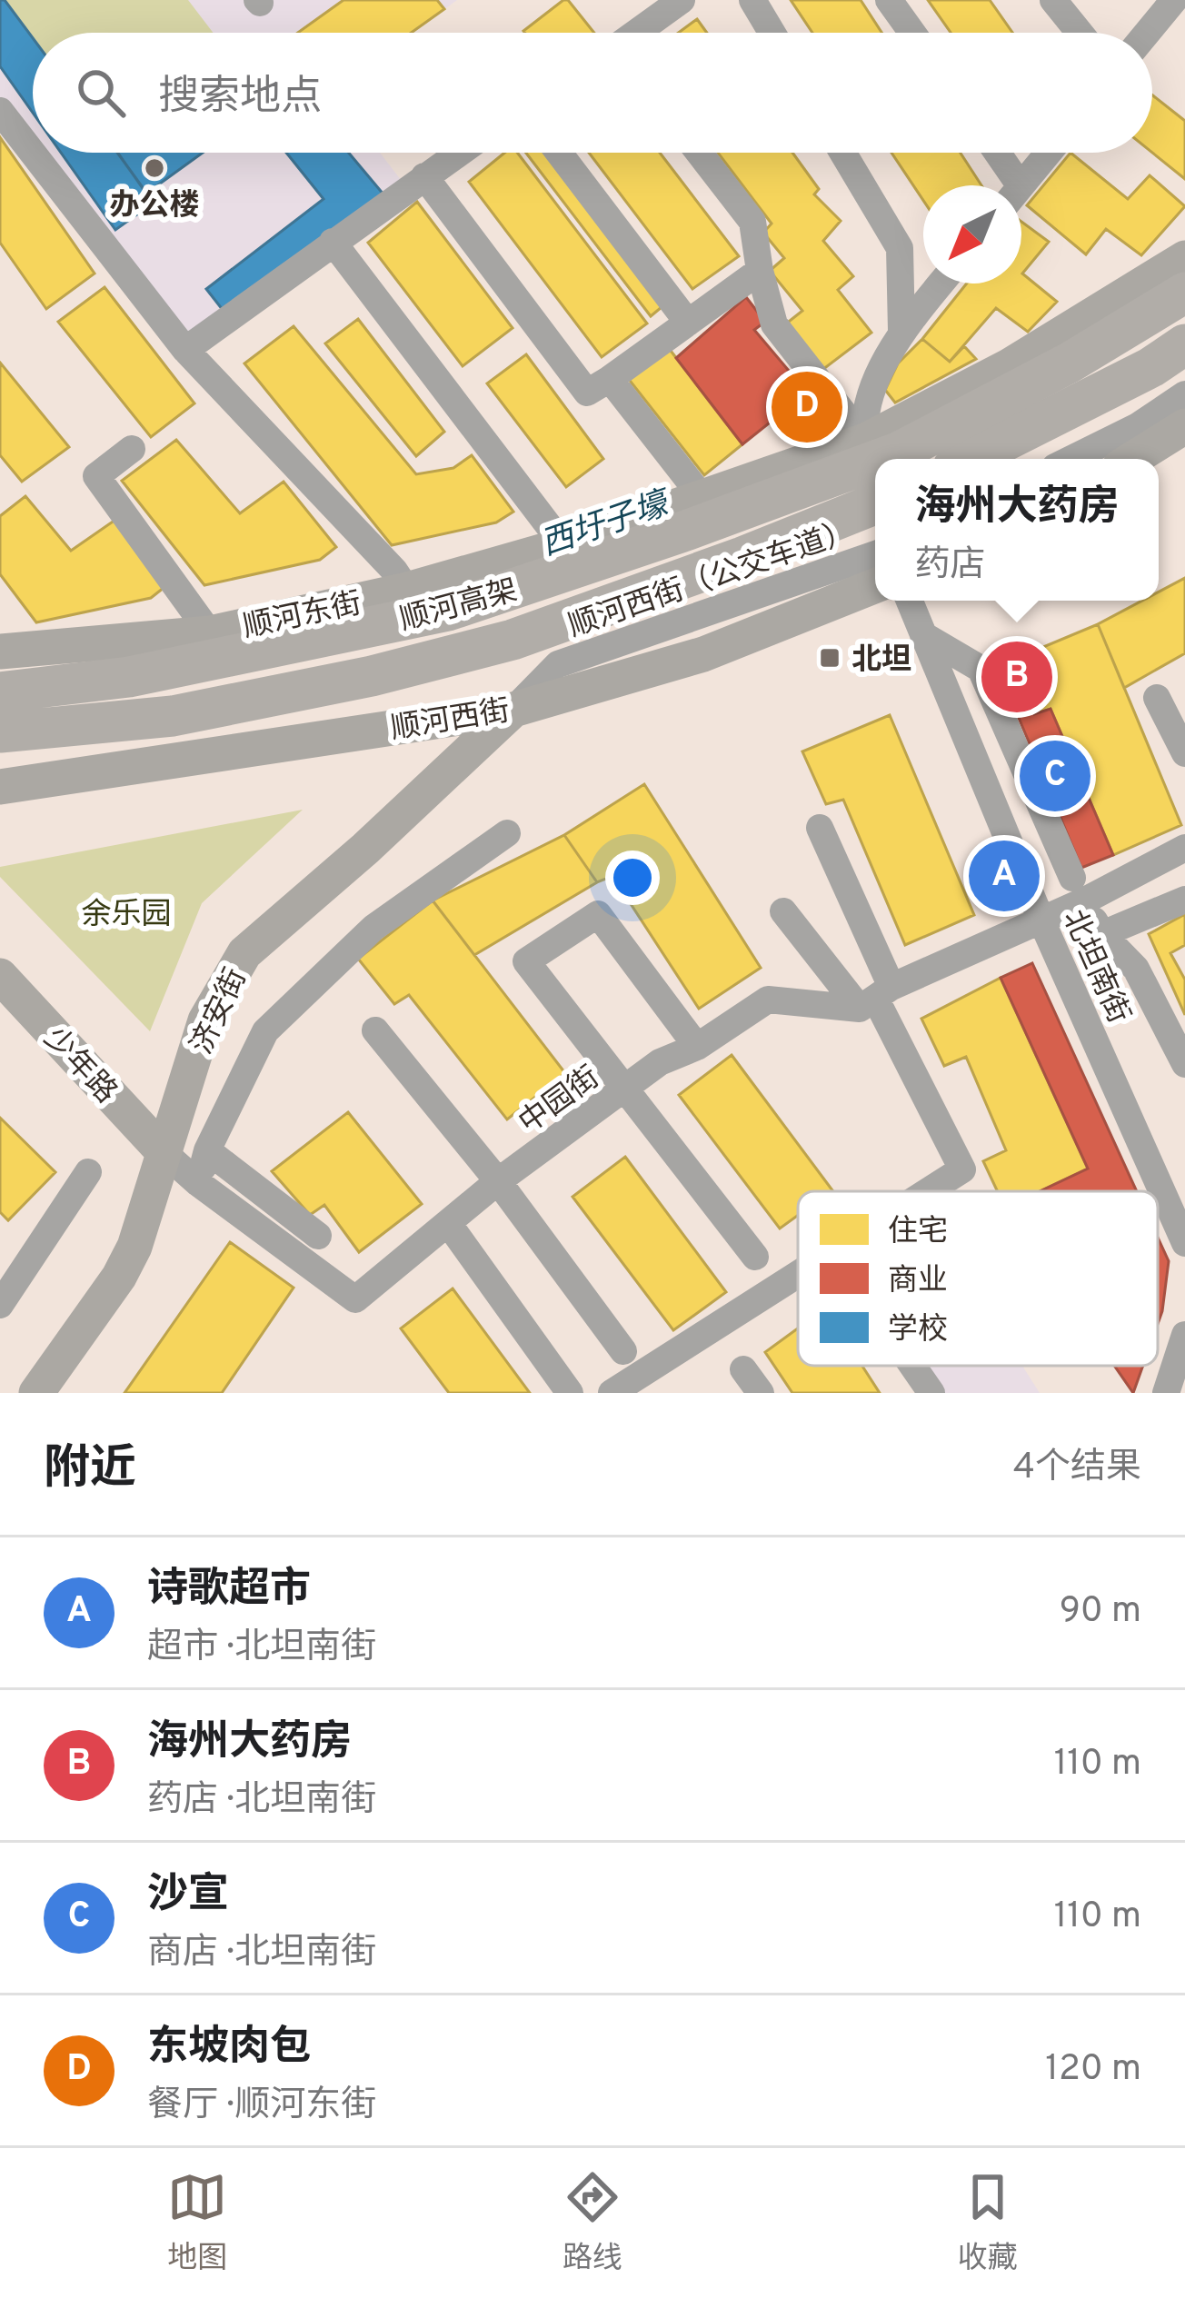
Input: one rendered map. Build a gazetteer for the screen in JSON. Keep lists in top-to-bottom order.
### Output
{
  "streets": {
    "highway": ["顺河高架"],
    "main road": [
      "顺河东街",
      "顺河西街",
      "济安街",
      "少年路"
    ],
    "street": ["顺河西街（公交车道）", "北坦南街", "中园街"]
  },
  "crossings": [
    ["顺河西街（公交车道）", "顺河西街"],
    ["顺河西街（公交车道）", "济安街"],
    ["顺河西街", "济安街"],
    ["北坦南街", "中园街"],
    ["济安街", "少年路"],
    ["济安街", "中园街"],
    ["少年路", "中园街"]
  ],
  "water": ["西圩子壕"],
  "parks": ["余乐园"],
  "places": {
    "other": ["办公楼"],
    "transit": ["北坦"]
  },
  "legend": ["住宅", "商业", "学校"],
  "north": "bottom left",
  "page": {
    "search": "搜索地点",
    "pins": [
      "D",
      "B",
      "C",
      "A"
    ],
    "popup": ["海州大药房", "药店"],
    "heading": ["附近", "4个结果"],
    "list": [
      {
        "mark": "A",
        "name": "诗歌超市",
        "note": "超市 · 北坦南街",
        "value": "90 m"
      },
      {
        "mark": "B",
        "name": "海州大药房",
        "note": "药店 · 北坦南街",
        "value": "110 m"
      },
      {
        "mark": "C",
        "name": "沙宣",
        "note": "商店 · 北坦南街",
        "value": "110 m"
      },
      {
        "mark": "D",
        "name": "东坡肉包",
        "note": "餐厅 · 顺河东街",
        "value": "120 m"
      }
    ],
    "nav": ["地图", "路线", "收藏"]
  }
}
